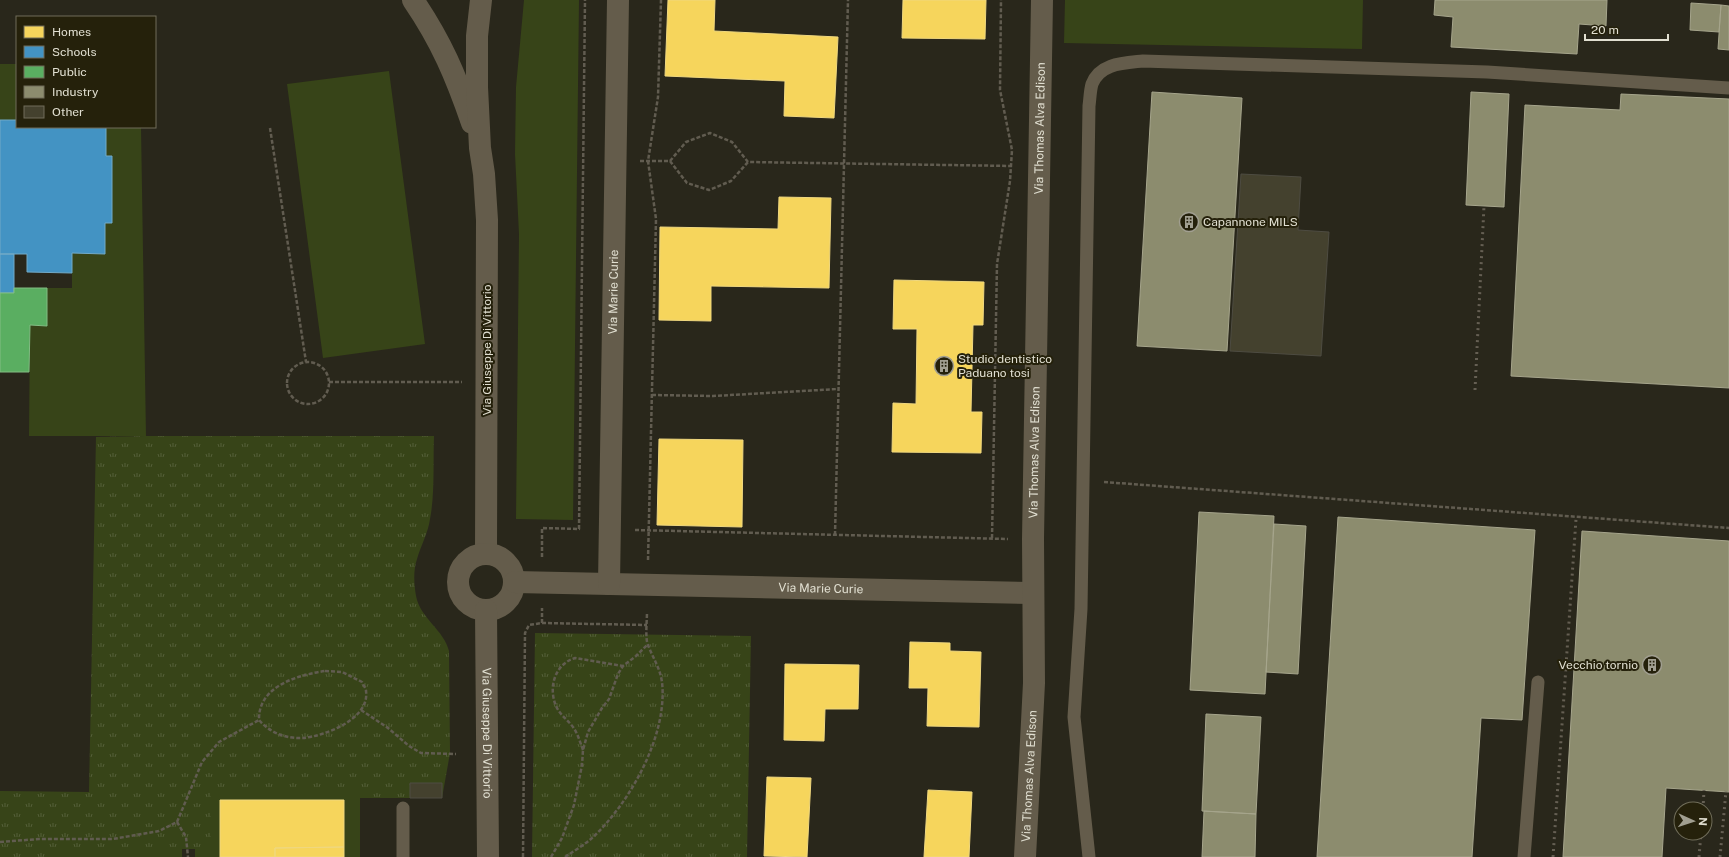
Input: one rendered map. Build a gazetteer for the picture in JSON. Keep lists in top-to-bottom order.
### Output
{
  "streets": {
    "street": ["Via Thomas Alva Edison", "Via Marie Curie", "Via Giuseppe Di Vittorio"]
  },
  "crossings": [
    ["Via Thomas Alva Edison", "Via Marie Curie"],
    ["Via Marie Curie", "Via Giuseppe Di Vittorio"]
  ],
  "places": {
    "building": ["Capannone MILS", "Studio dentistico Paduano tosi", "Vecchio tornio"]
  },
  "legend": [
    "Homes",
    "Schools",
    "Public",
    "Industry",
    "Other"
  ],
  "scale_bar": "20 m",
  "north": "right"
}
